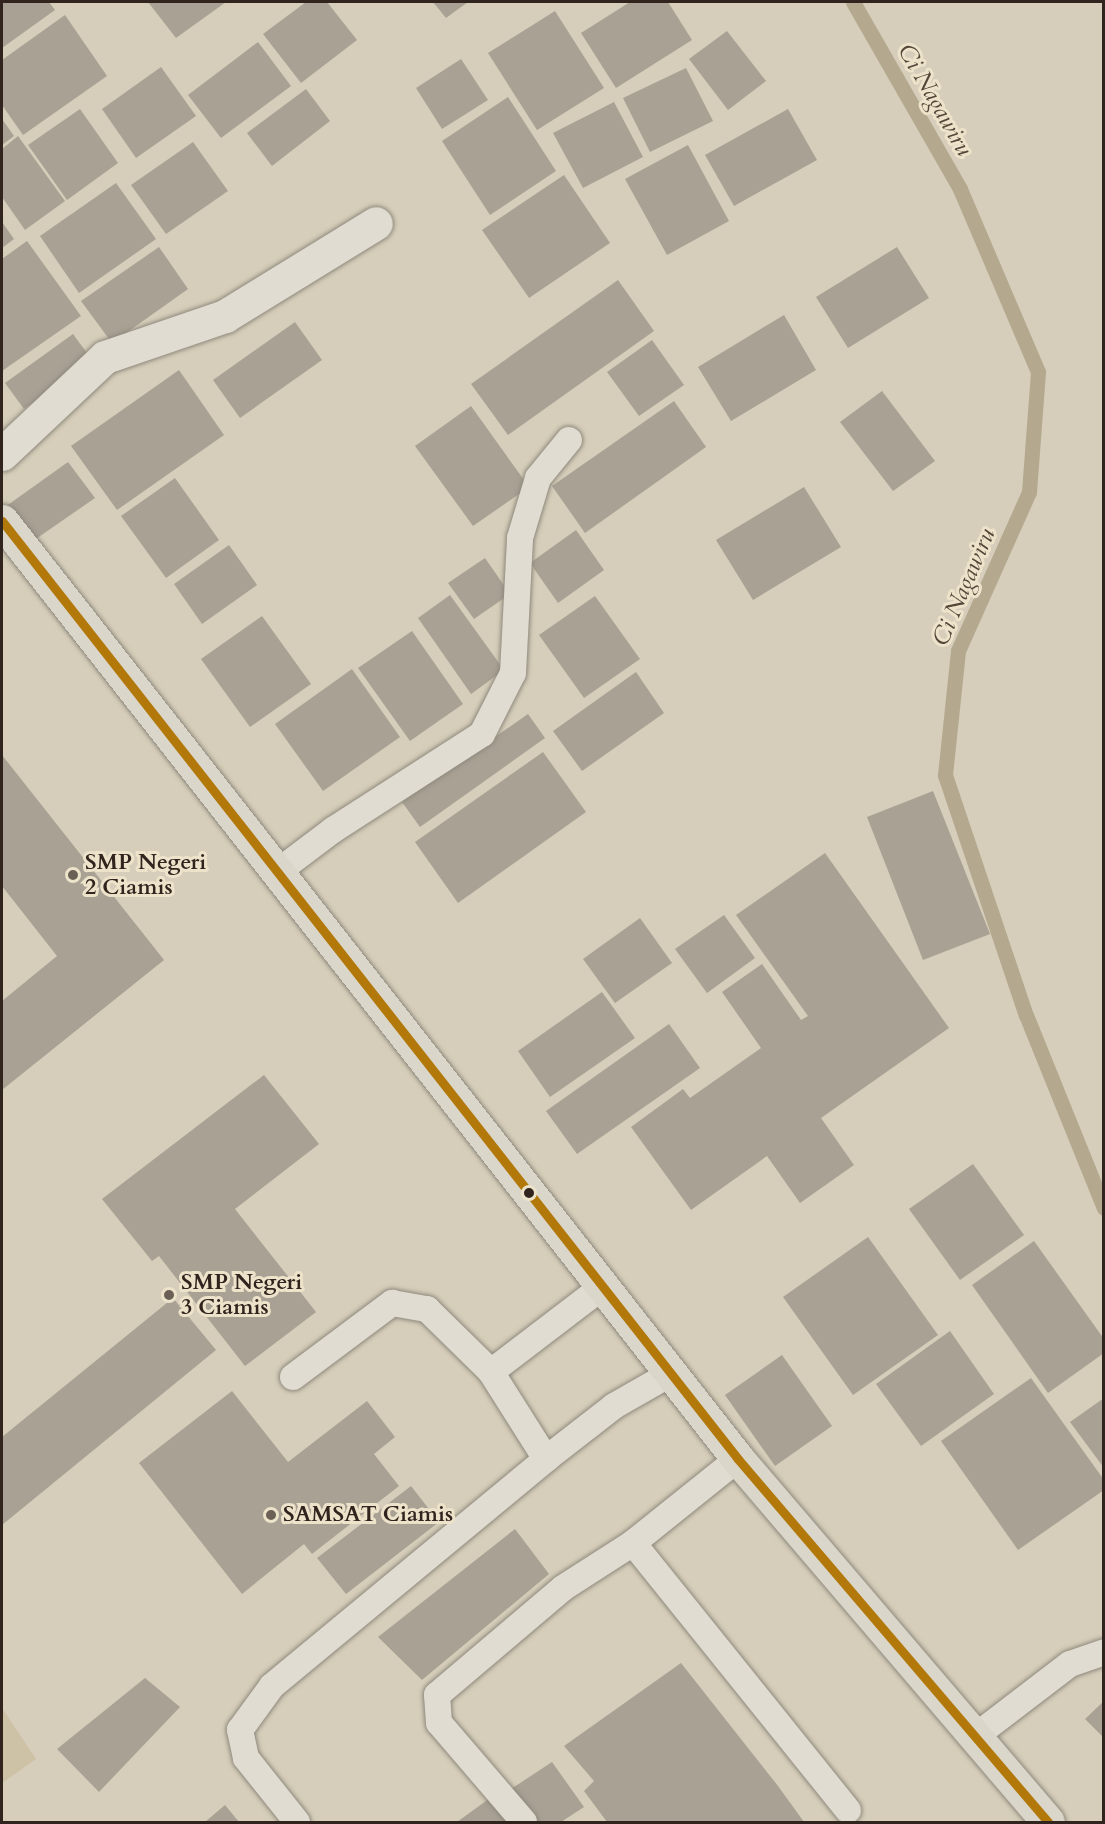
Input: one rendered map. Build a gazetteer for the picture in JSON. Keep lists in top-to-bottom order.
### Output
{
  "water": ["Ci Nagawiru"],
  "places": ["SMP Negeri 2 Ciamis", "SMP Negeri 3 Ciamis", "SAMSAT Ciamis"]
}
